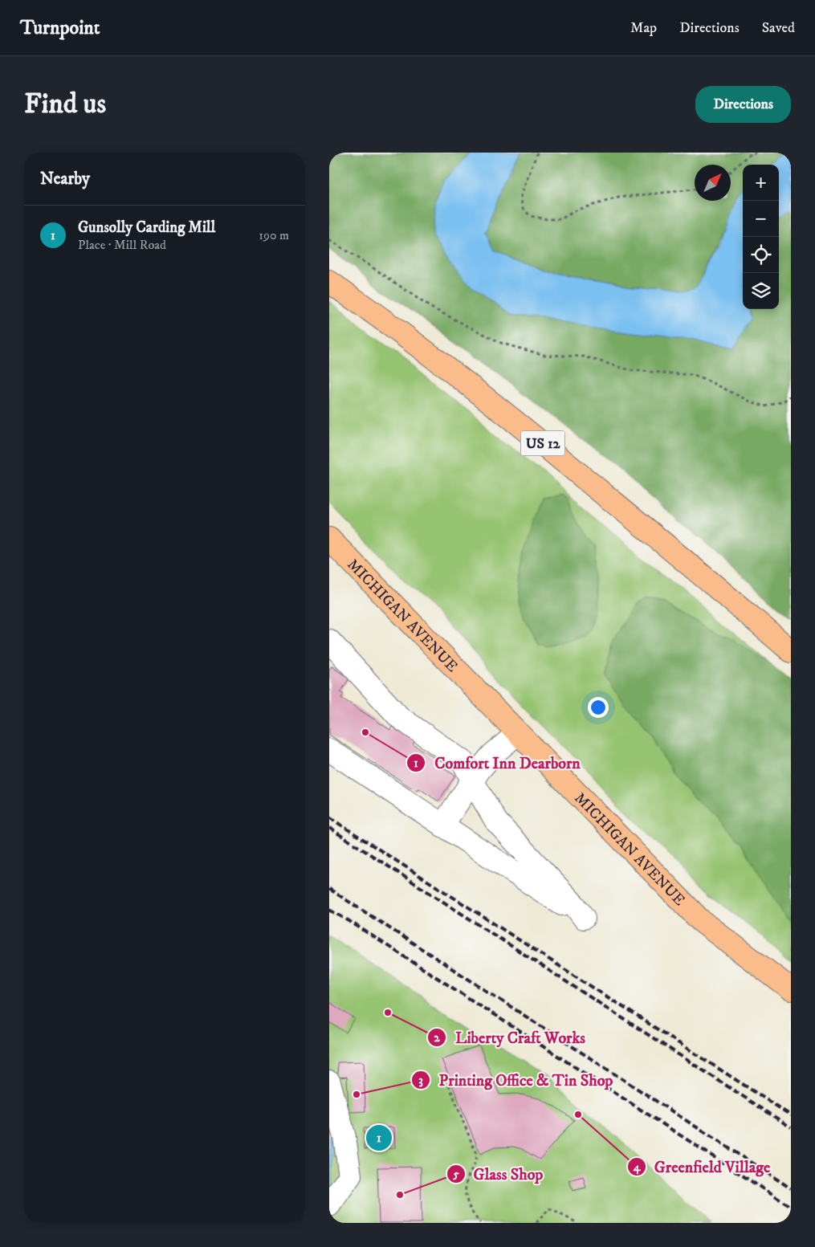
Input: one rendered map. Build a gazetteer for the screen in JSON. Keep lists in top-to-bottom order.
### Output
{
  "streets": {
    "main road": ["US 12", "MICHIGAN AVENUE"]
  },
  "places": [
    "Comfort Inn Dearborn",
    "Liberty Craft Works",
    "Printing Office & Tin Shop",
    "Greenfield Village",
    "Glass Shop"
  ],
  "north": "top right",
  "page": {
    "header": "Turnpoint",
    "nav": ["Map", "Directions", "Saved"],
    "buttons": "Directions",
    "title": "Find us",
    "heading": "Nearby",
    "map_buttons": ["+", "−"],
    "list": [
      {
        "mark": "1",
        "name": "Gunsolly Carding Mill",
        "note": "Place · Mill Road",
        "value": "190 m"
      }
    ],
    "pins": "1"
  }
}
